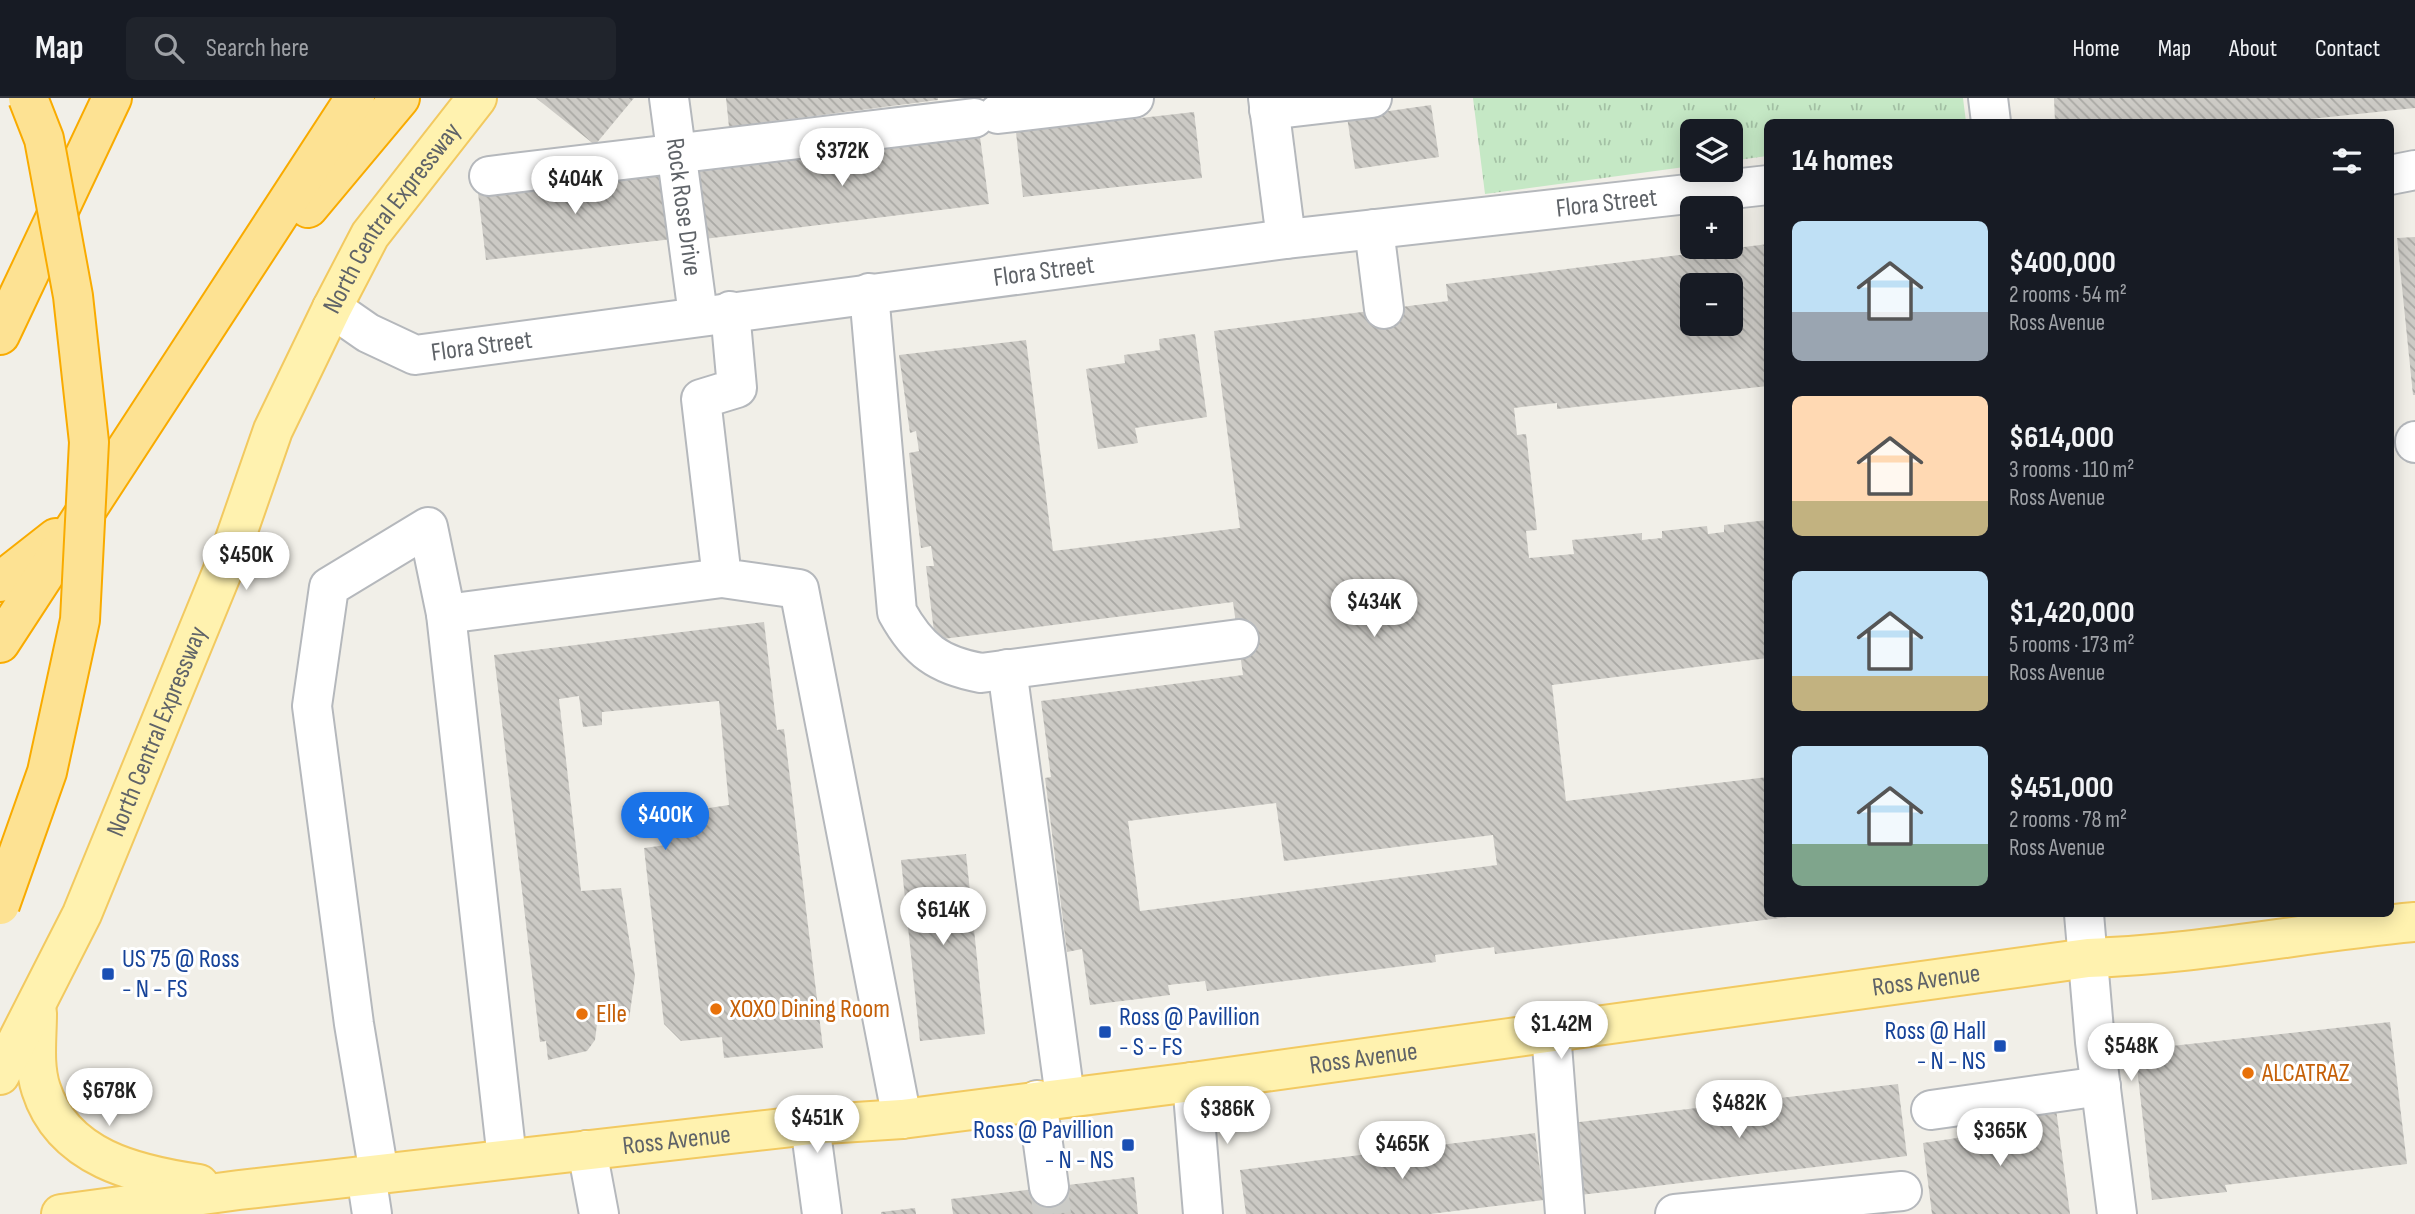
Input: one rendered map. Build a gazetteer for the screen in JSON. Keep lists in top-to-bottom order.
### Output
{
  "streets": {
    "main road": ["North Central Expressway", "Ross Avenue"],
    "street": ["Flora Street", "Rock Rose Drive"]
  },
  "crossings": [
    ["Flora Street", "Rock Rose Drive"],
    ["Flora Street", "North Central Expressway"]
  ],
  "places": {
    "transit": [
      "US 75 @ Ross - N - FS",
      "Ross @ Pavillion - S - FS",
      "Ross @ Hall - N - NS",
      "Ross @ Pavillion - N - NS"
    ],
    "other": ["XOXO Dining Room", "Elle", "ALCATRAZ"]
  },
  "page": {
    "header": "Map",
    "search": "Search here",
    "nav": [
      "Home",
      "Map",
      "About",
      "Contact"
    ],
    "map_buttons": ["+", "−"],
    "heading": "14 homes",
    "price": [
      "$372K",
      "$404K",
      "$450K",
      "$434K",
      "$400K",
      "$614K",
      "$1.42M",
      "$548K",
      "$678K",
      "$482K",
      "$386K",
      "$451K",
      "$365K",
      "$465K"
    ],
    "list": [
      {
        "name": "$400,000",
        "note": "2 rooms · 54 m² · Ross Avenue"
      },
      {
        "name": "$614,000",
        "note": "3 rooms · 110 m² · Ross Avenue"
      },
      {
        "name": "$1,420,000",
        "note": "5 rooms · 173 m² · Ross Avenue"
      },
      {
        "name": "$451,000",
        "note": "2 rooms · 78 m² · Ross Avenue"
      }
    ]
  }
}
